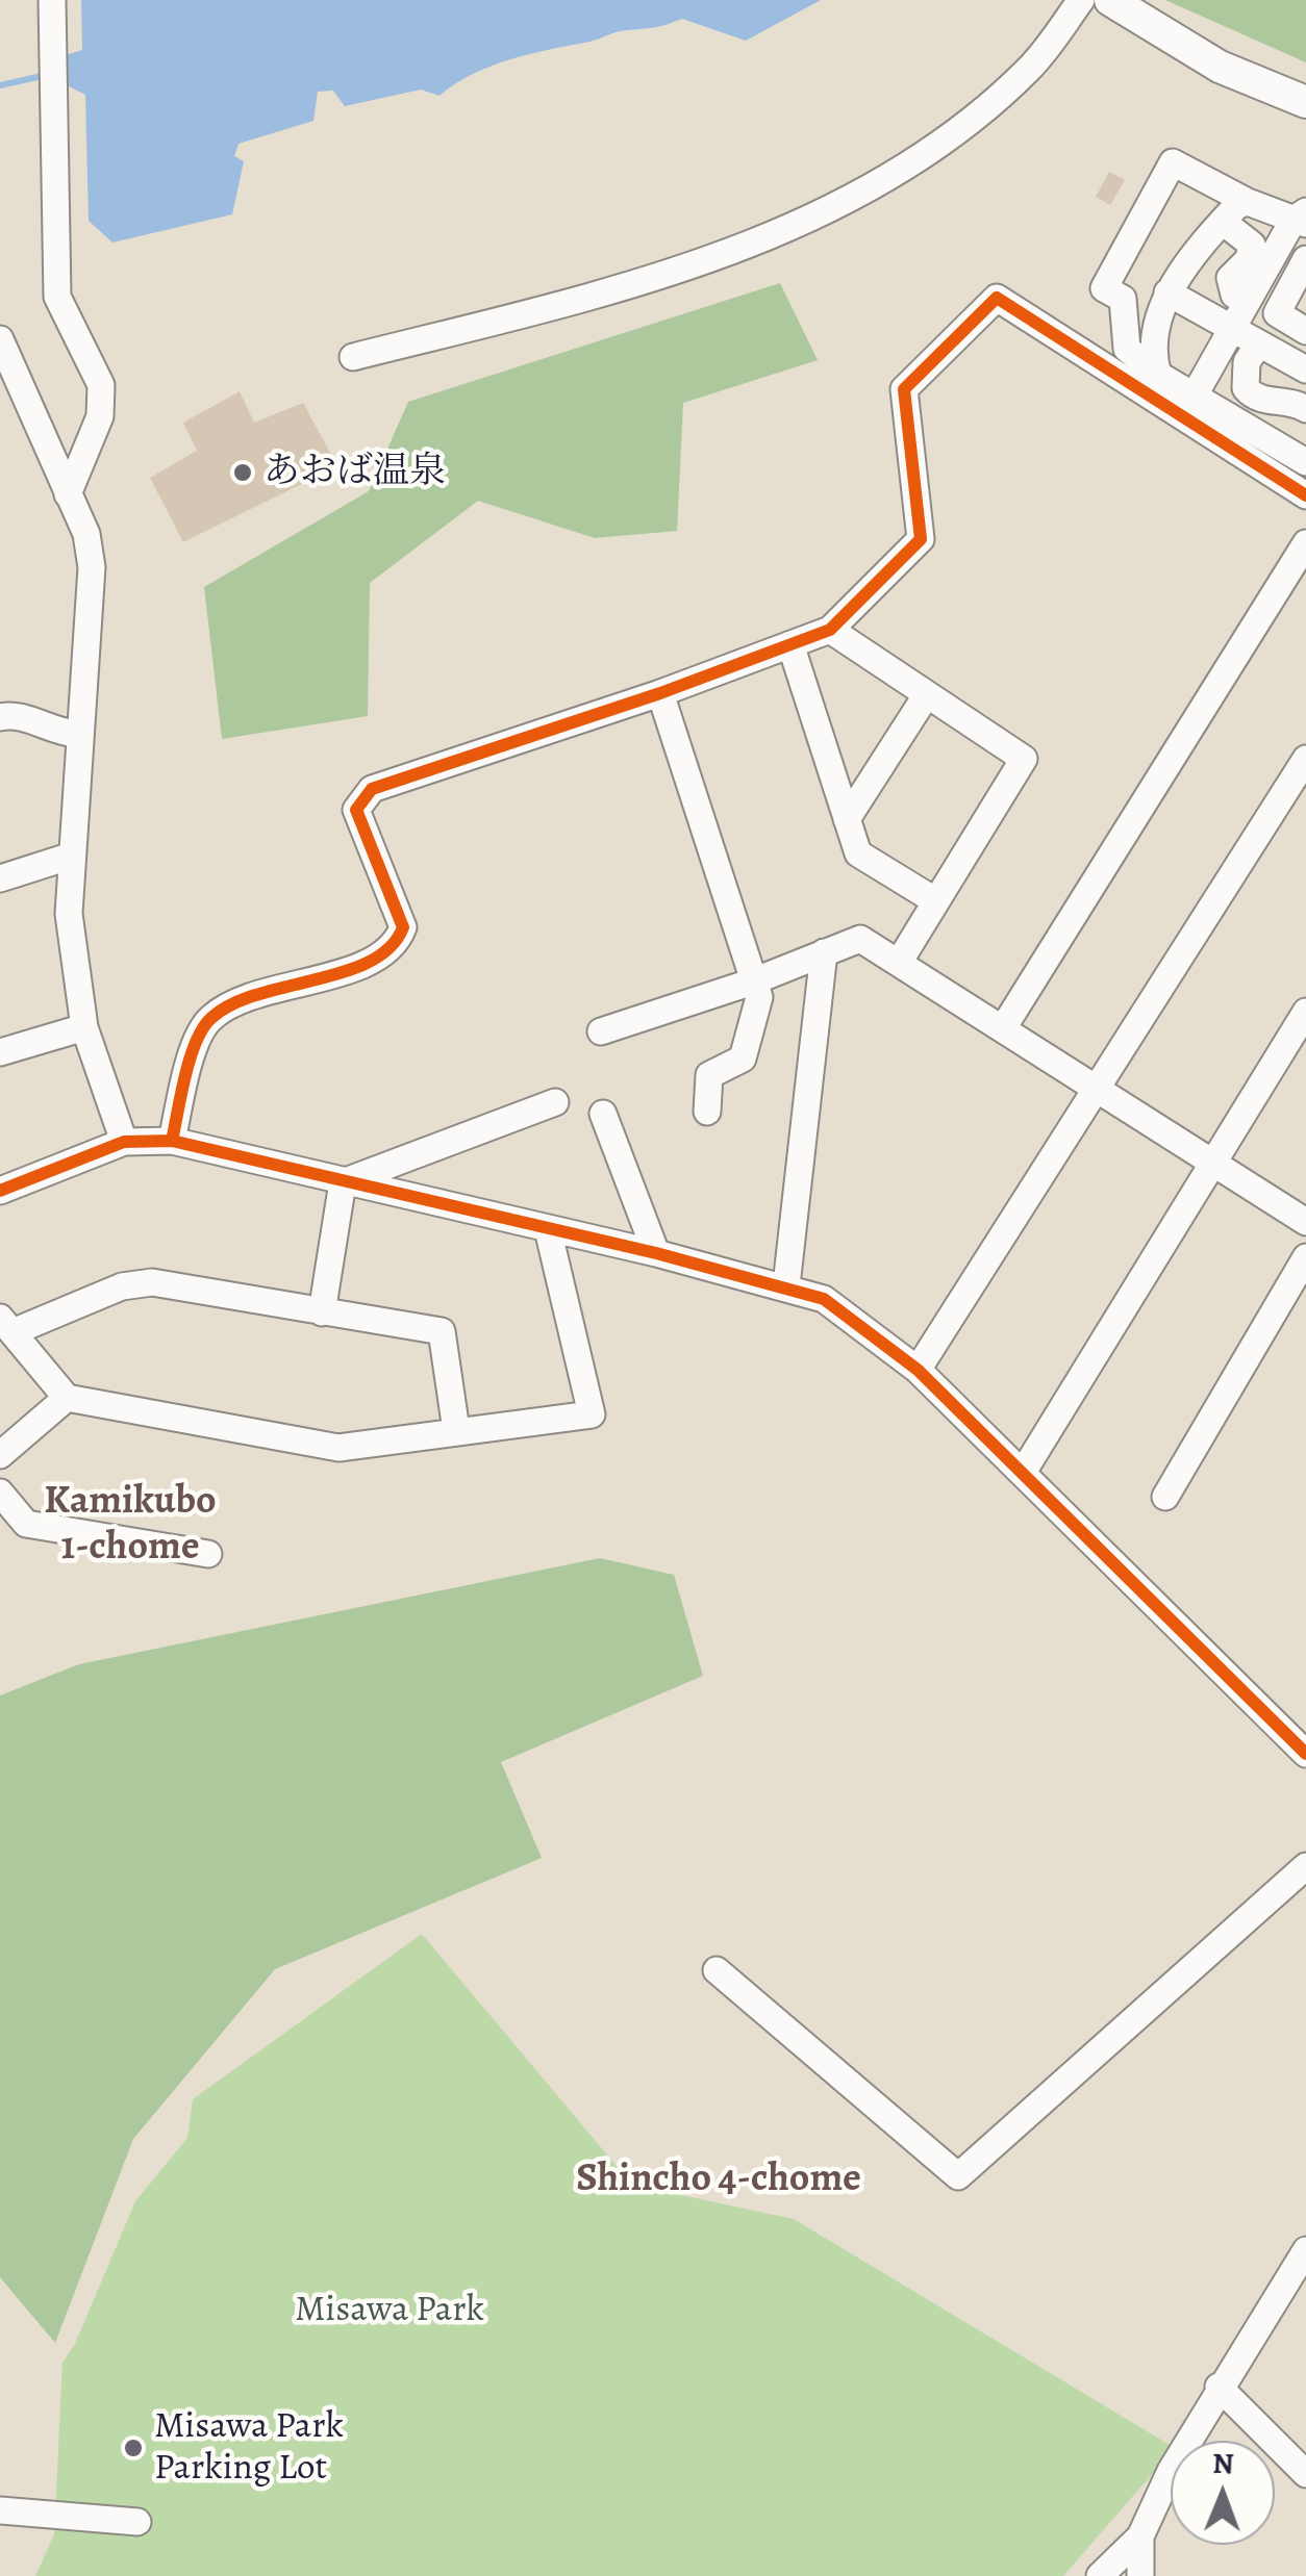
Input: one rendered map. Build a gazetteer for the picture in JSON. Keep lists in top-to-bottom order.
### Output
{
  "districts": ["Kamikubo 1-chome", "Shincho 4-chome"],
  "parks": ["Misawa Park"],
  "places": ["あおば温泉", "Misawa Park Parking Lot"],
  "north": "top"
}
